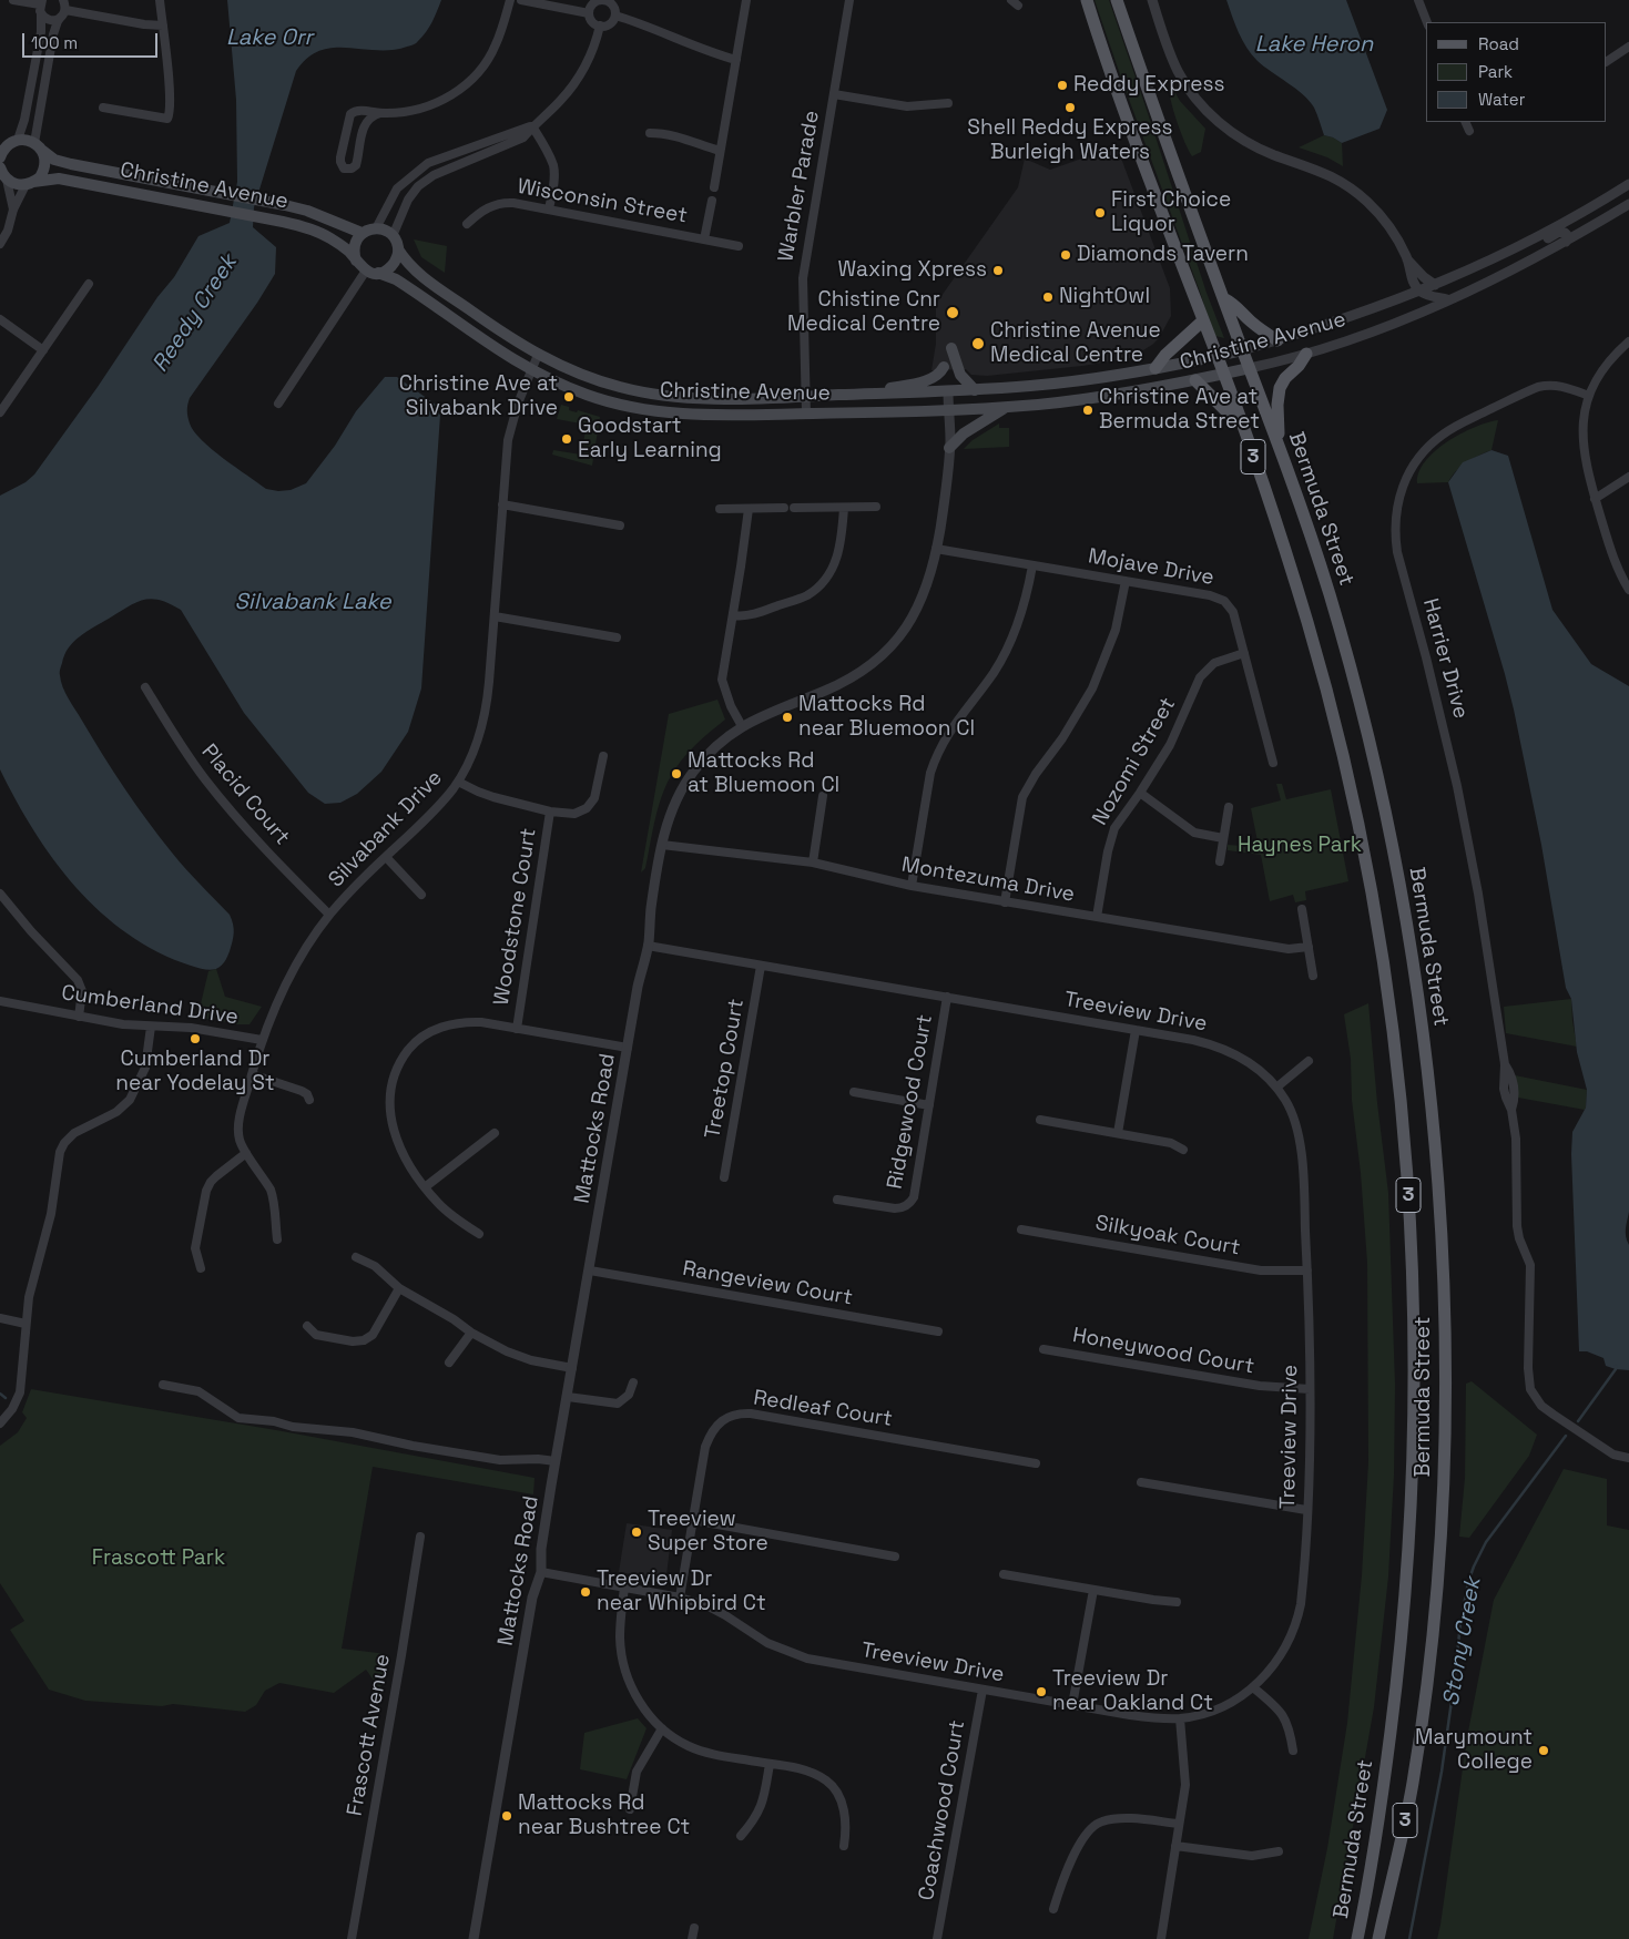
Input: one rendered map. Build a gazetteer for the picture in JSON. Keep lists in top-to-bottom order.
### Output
{
  "streets": {
    "main road": ["Christine Avenue", "3", "Bermuda Street"],
    "street": [
      "Warbler Parade",
      "Wisconsin Street",
      "Mojave Drive",
      "Harrier Drive",
      "Nozomi Street",
      "Placid Court",
      "Silvabank Drive",
      "Montezuma Drive",
      "Woodstone Court",
      "Cumberland Drive",
      "Treeview Drive",
      "Treetop Court",
      "Ridgewood Court",
      "Mattocks Road",
      "Silkyoak Court",
      "Rangeview Court",
      "Honeywood Court",
      "Redleaf Court",
      "Frascott Avenue",
      "Coachwood Court"
    ]
  },
  "crossings": [
    ["Christine Avenue", "Warbler Parade"],
    ["Christine Avenue", "Bermuda Street"],
    ["Christine Avenue", "Silvabank Drive"],
    ["Mojave Drive", "Nozomi Street"],
    ["Mojave Drive", "Mattocks Road"],
    ["Nozomi Street", "Montezuma Drive"],
    ["Placid Court", "Silvabank Drive"],
    ["Silvabank Drive", "Cumberland Drive"],
    ["Montezuma Drive", "Mattocks Road"],
    ["Treeview Drive", "Treetop Court"],
    ["Treeview Drive", "Ridgewood Court"],
    ["Treeview Drive", "Mattocks Road"],
    ["Treeview Drive", "Silkyoak Court"],
    ["Treeview Drive", "Honeywood Court"],
    ["Treeview Drive", "Redleaf Court"],
    ["Treeview Drive", "Coachwood Court"],
    ["Mattocks Road", "Rangeview Court"]
  ],
  "water": [
    "Lake Orr",
    "Lake Heron",
    "Reedy Creek",
    "Silvabank Lake",
    "Stony Creek"
  ],
  "parks": ["Haynes Park", "Frascott Park"],
  "places": [
    "Reddy Express",
    "Shell Reddy Express Burleigh Waters",
    "First Choice Liquor",
    "Diamonds Tavern",
    "Waxing Xpress",
    "NightOwl",
    "Chistine Cnr Medical Centre",
    "Christine Avenue Medical Centre",
    "Christine Ave at Silvabank Drive",
    "Christine Ave at Bermuda Street",
    "Goodstart Early Learning",
    "Mattocks Rd near Bluemoon Cl",
    "Mattocks Rd at Bluemoon Cl",
    "Cumberland Dr near Yodelay St",
    "Treeview Super Store",
    "Treeview Dr near Whipbird Ct",
    "Treeview Dr near Oakland Ct",
    "Marymount College",
    "Mattocks Rd near Bushtree Ct"
  ],
  "legend": ["Road", "Park", "Water"],
  "scale_bar": "100 m"
}
